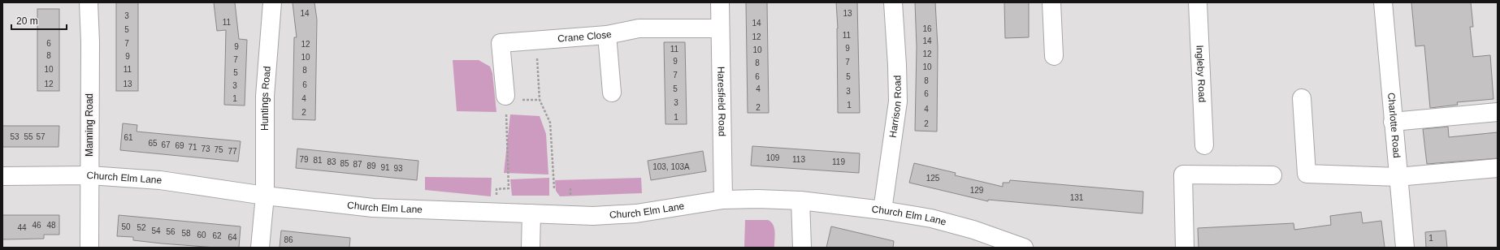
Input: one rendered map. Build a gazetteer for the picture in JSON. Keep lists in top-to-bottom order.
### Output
{
  "streets": {
    "street": [
      "Crane Close",
      "Ingleby Road",
      "Huntings Road",
      "Haresfield Road",
      "Harrison Road",
      "Manning Road",
      "Charlotte Road",
      "Church Elm Lane"
    ]
  },
  "crossings": [
    ["Crane Close", "Haresfield Road"],
    ["Huntings Road", "Church Elm Lane"],
    ["Haresfield Road", "Church Elm Lane"],
    ["Harrison Road", "Church Elm Lane"],
    ["Manning Road", "Church Elm Lane"]
  ],
  "house_numbers": [
    "14",
    "13",
    "3",
    "11",
    "14",
    "16",
    "5",
    "11",
    "12",
    "14",
    "6",
    "7",
    "12",
    "9",
    "9",
    "11",
    "10",
    "12",
    "8",
    "9",
    "10",
    "7",
    "9",
    "7",
    "8",
    "10",
    "10",
    "11",
    "8",
    "5",
    "7",
    "6",
    "5",
    "8",
    "12",
    "13",
    "6",
    "3",
    "5",
    "4",
    "3",
    "6",
    "1",
    "4",
    "3",
    "1",
    "2",
    "4",
    "2",
    "1",
    "2",
    "53",
    "55",
    "57",
    "61",
    "65",
    "67",
    "69",
    "71",
    "73",
    "75",
    "77",
    "109",
    "79",
    "113",
    "81",
    "83",
    "119",
    "85",
    "87",
    "89",
    "103, 103A",
    "91",
    "93",
    "125",
    "129",
    "131",
    "46",
    "48",
    "50",
    "44",
    "52",
    "54",
    "56",
    "58",
    "60",
    "62",
    "64",
    "1",
    "86"
  ],
  "scale_bar": "20 m"
}
